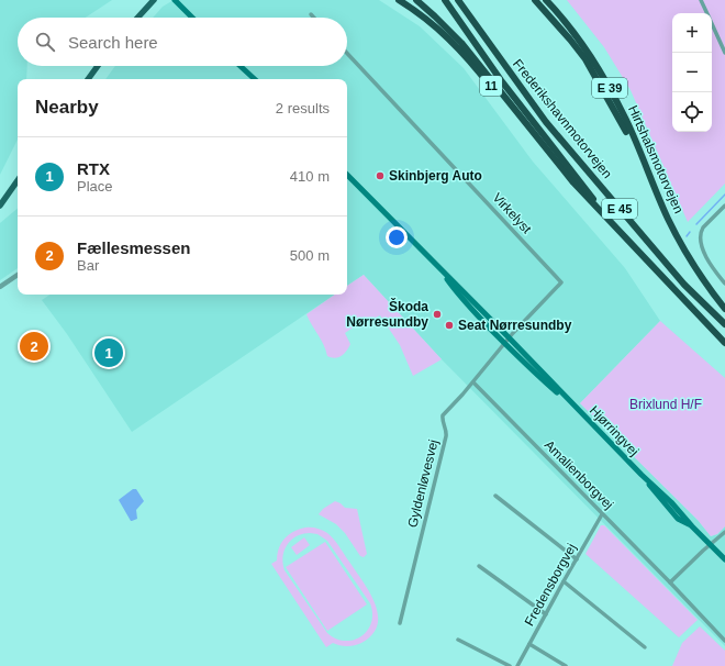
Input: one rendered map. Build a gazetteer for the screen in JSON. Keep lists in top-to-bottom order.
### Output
{
  "streets": {
    "highway": [
      "11",
      "E 39",
      "Frederikshavnmotorvejen",
      "Hirtshalsmotorvejen",
      "E 45"
    ],
    "main road": ["Hjørringvej"],
    "street": [
      "Virkelyst",
      "Amalienborgvej",
      "Gyldenløvesvej",
      "Fredensborgvej"
    ]
  },
  "crossings": [
    ["Frederikshavnmotorvejen", "E 45"],
    ["Virkelyst", "Hjørringvej"],
    ["Hjørringvej", "Gyldenløvesvej"],
    ["Amalienborgvej", "Gyldenløvesvej"],
    ["Amalienborgvej", "Fredensborgvej"]
  ],
  "parks": ["Brixlund H/F"],
  "places": ["Skinbjerg Auto", "Škoda Nørresundby", "Seat Nørresundby"],
  "page": {
    "map_buttons": ["+", "−"],
    "search": "Search here",
    "heading": ["Nearby", "2 results"],
    "list": [
      {
        "mark": "1",
        "name": "RTX",
        "note": "Place",
        "value": "410 m"
      },
      {
        "mark": "2",
        "name": "Fællesmessen",
        "note": "Bar",
        "value": "500 m"
      }
    ],
    "pins": ["2", "1"]
  }
}
